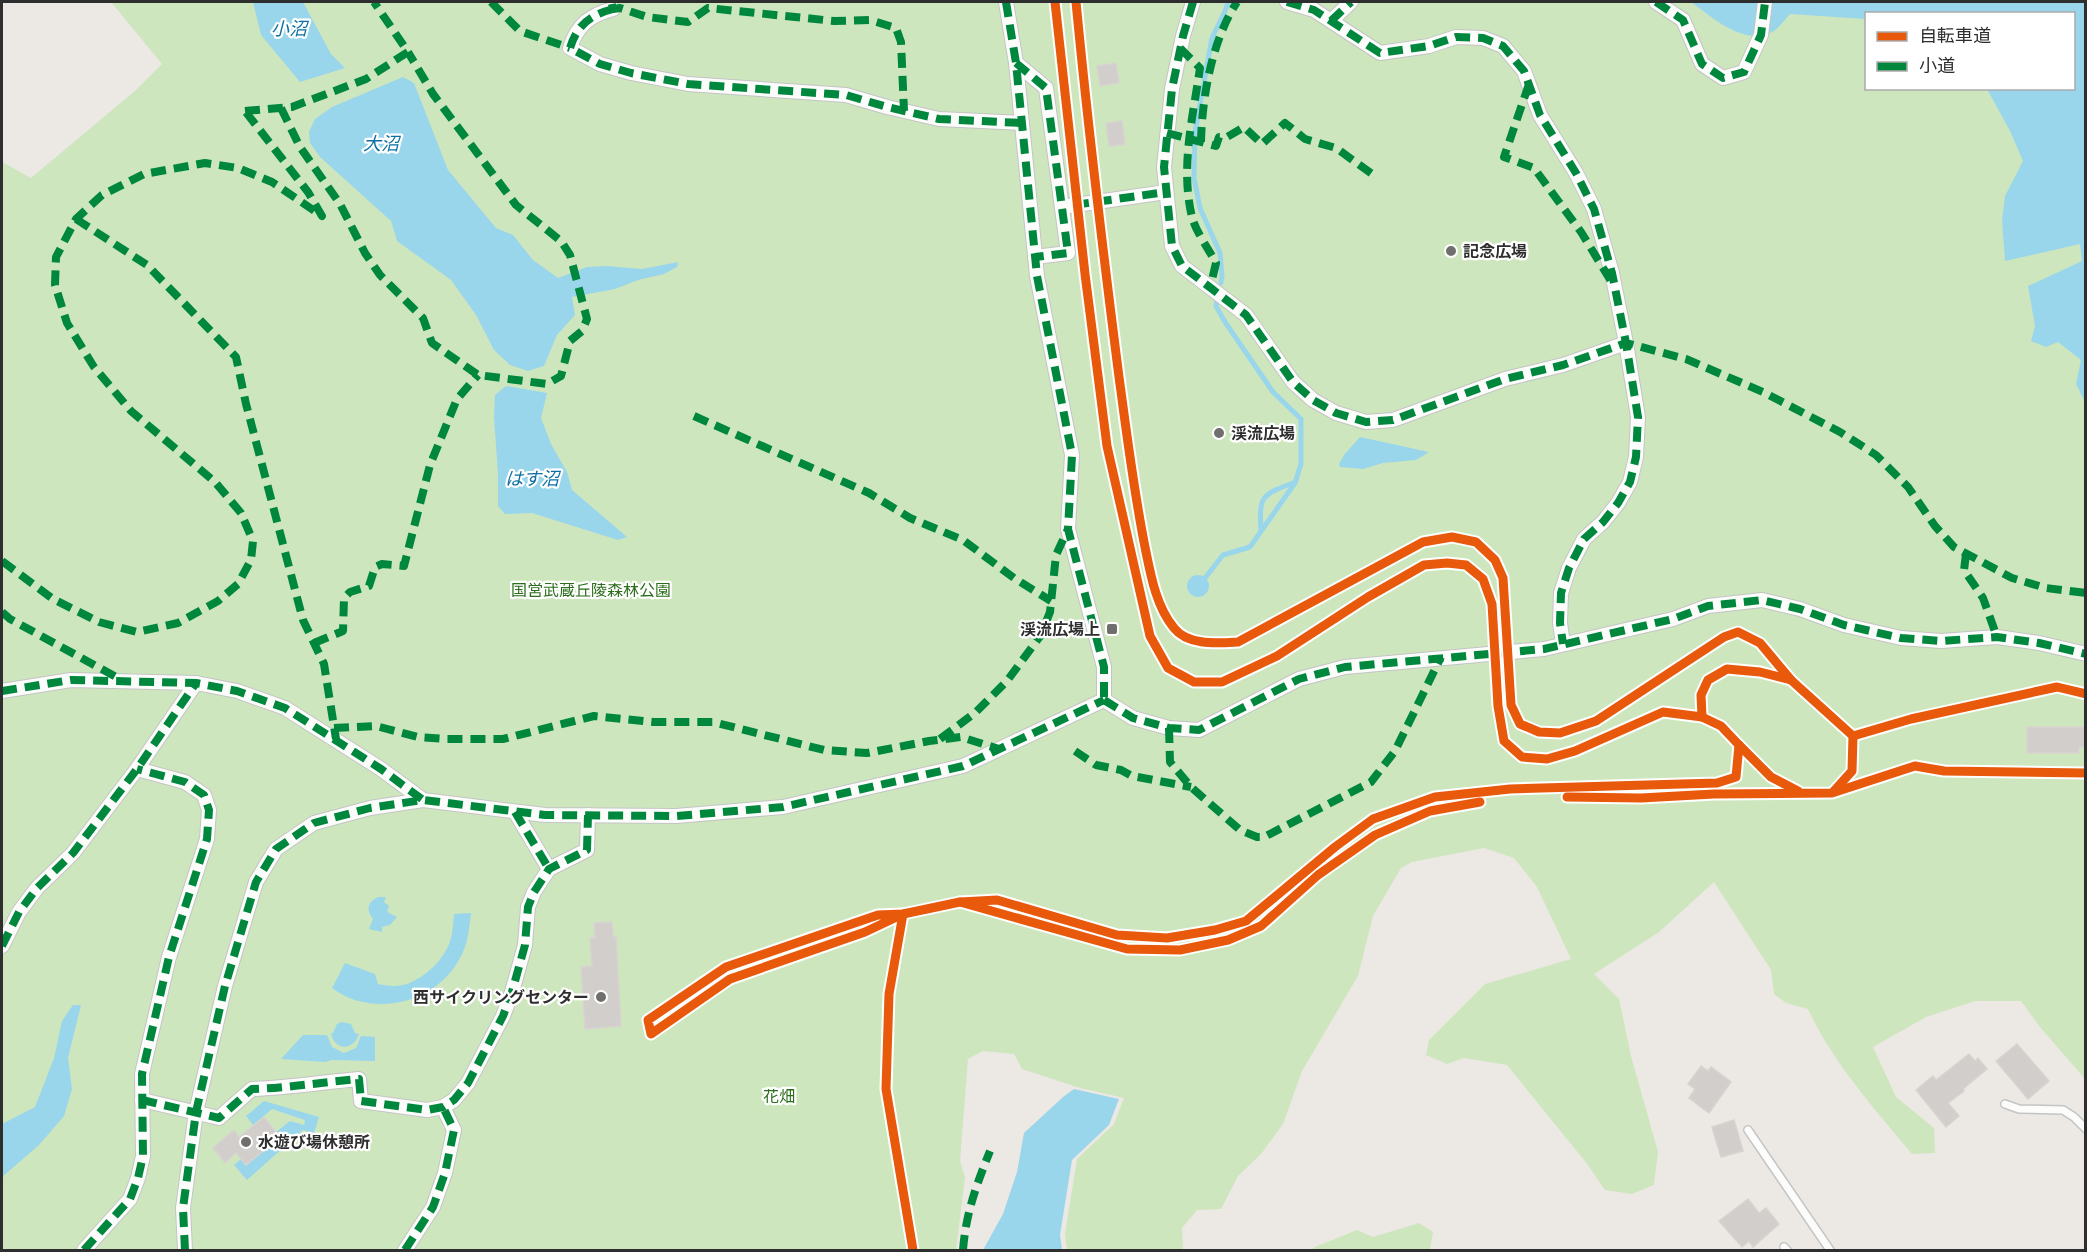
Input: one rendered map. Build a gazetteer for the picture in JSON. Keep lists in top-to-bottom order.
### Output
{
  "water": ["小沼", "大沼", "はす沼"],
  "parks": ["国営武蔵丘陵森林公園", "花畑"],
  "places": {
    "other": [
      "記念広場",
      "渓流広場",
      "西サイクリングセンター",
      "水遊び場休憩所"
    ],
    "transit": ["渓流広場上"]
  },
  "legend": ["自転車道", "小道"]
}
